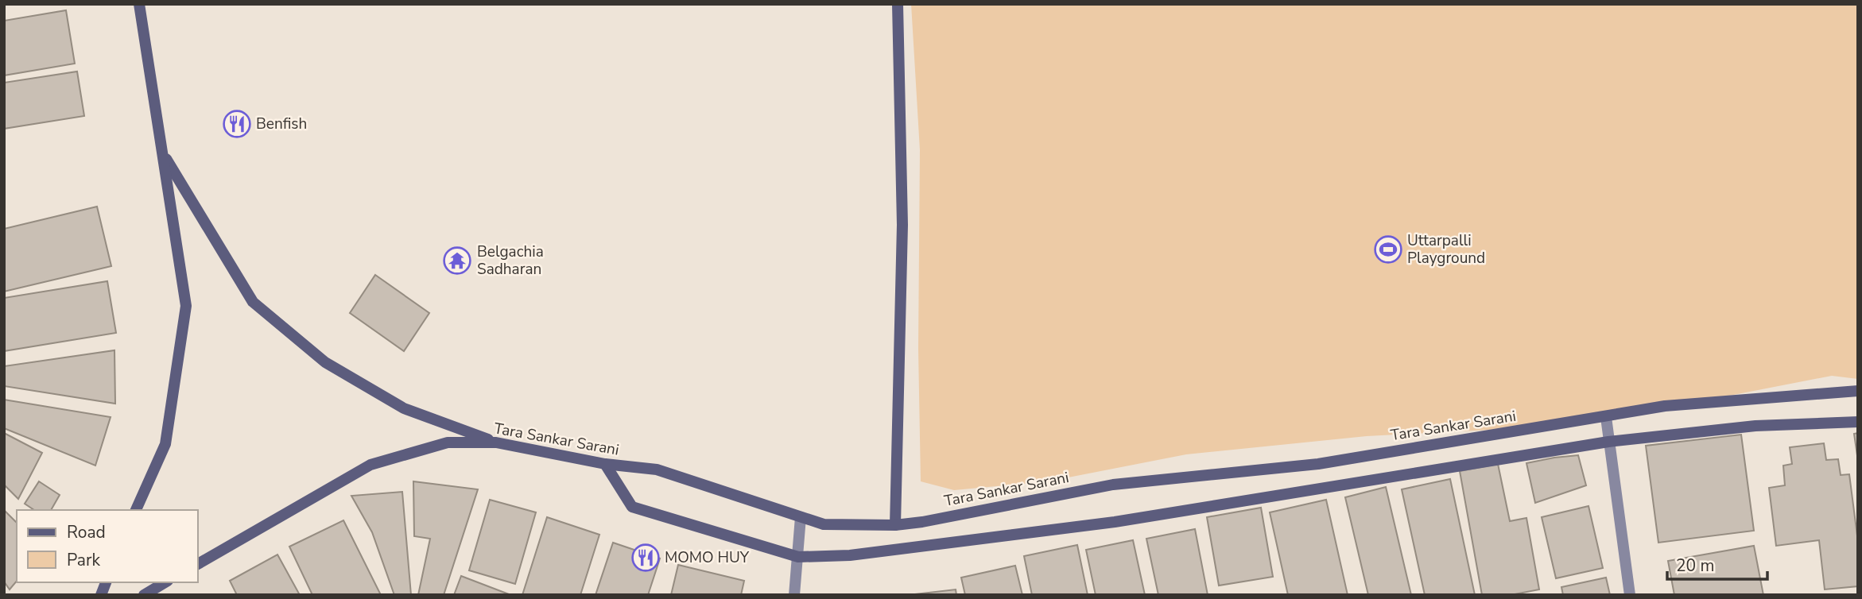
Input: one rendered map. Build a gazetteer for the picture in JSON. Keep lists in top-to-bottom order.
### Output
{
  "streets": {
    "street": ["Tara Sankar Sarani"]
  },
  "places": {
    "restaurant": ["Benfish", "MOMO HUY"],
    "sports": ["Uttarpalli Playground"],
    "temple": ["Belgachia Sadharan"]
  },
  "legend": ["Road", "Park"],
  "scale_bar": "20 m"
}
